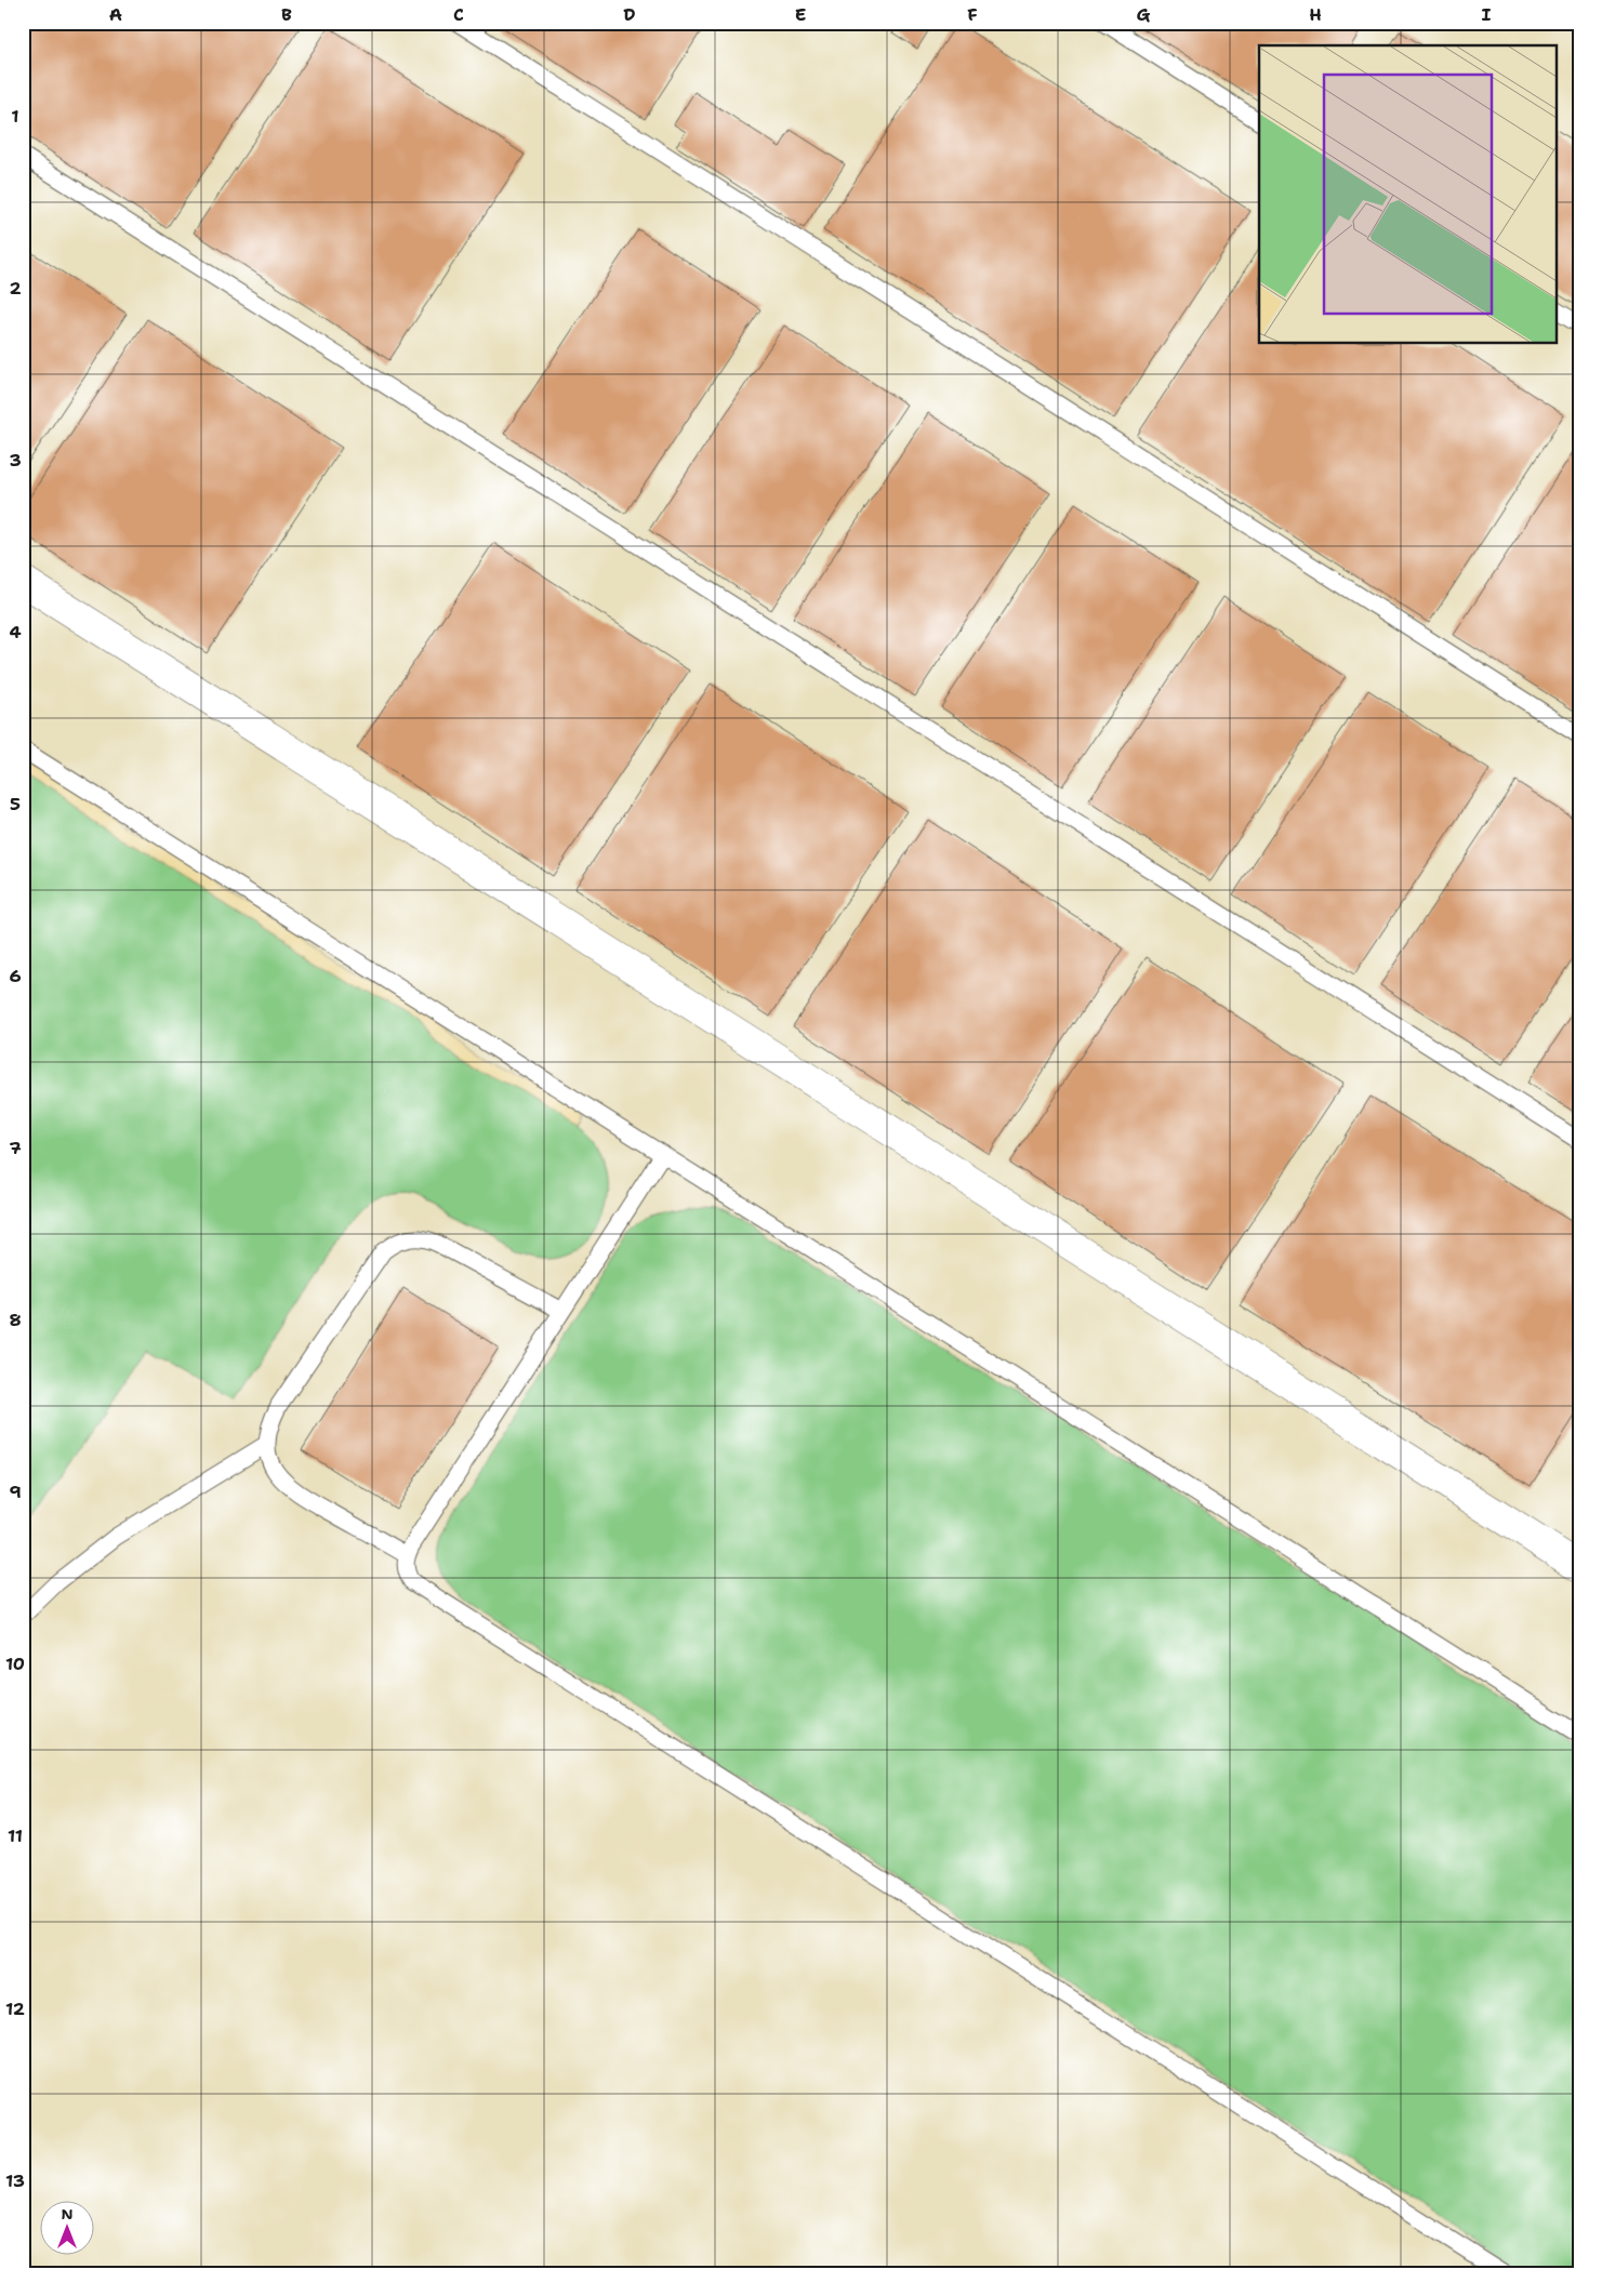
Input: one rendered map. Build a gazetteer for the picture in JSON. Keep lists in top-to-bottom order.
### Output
{
  "north": "top",
  "grid": {
    "columns": [
      "A",
      "B",
      "C",
      "D",
      "E",
      "F",
      "G",
      "H",
      "I"
    ],
    "rows": [
      "1",
      "2",
      "3",
      "4",
      "5",
      "6",
      "7",
      "8",
      "9",
      "10",
      "11",
      "12",
      "13"
    ]
  }
}
